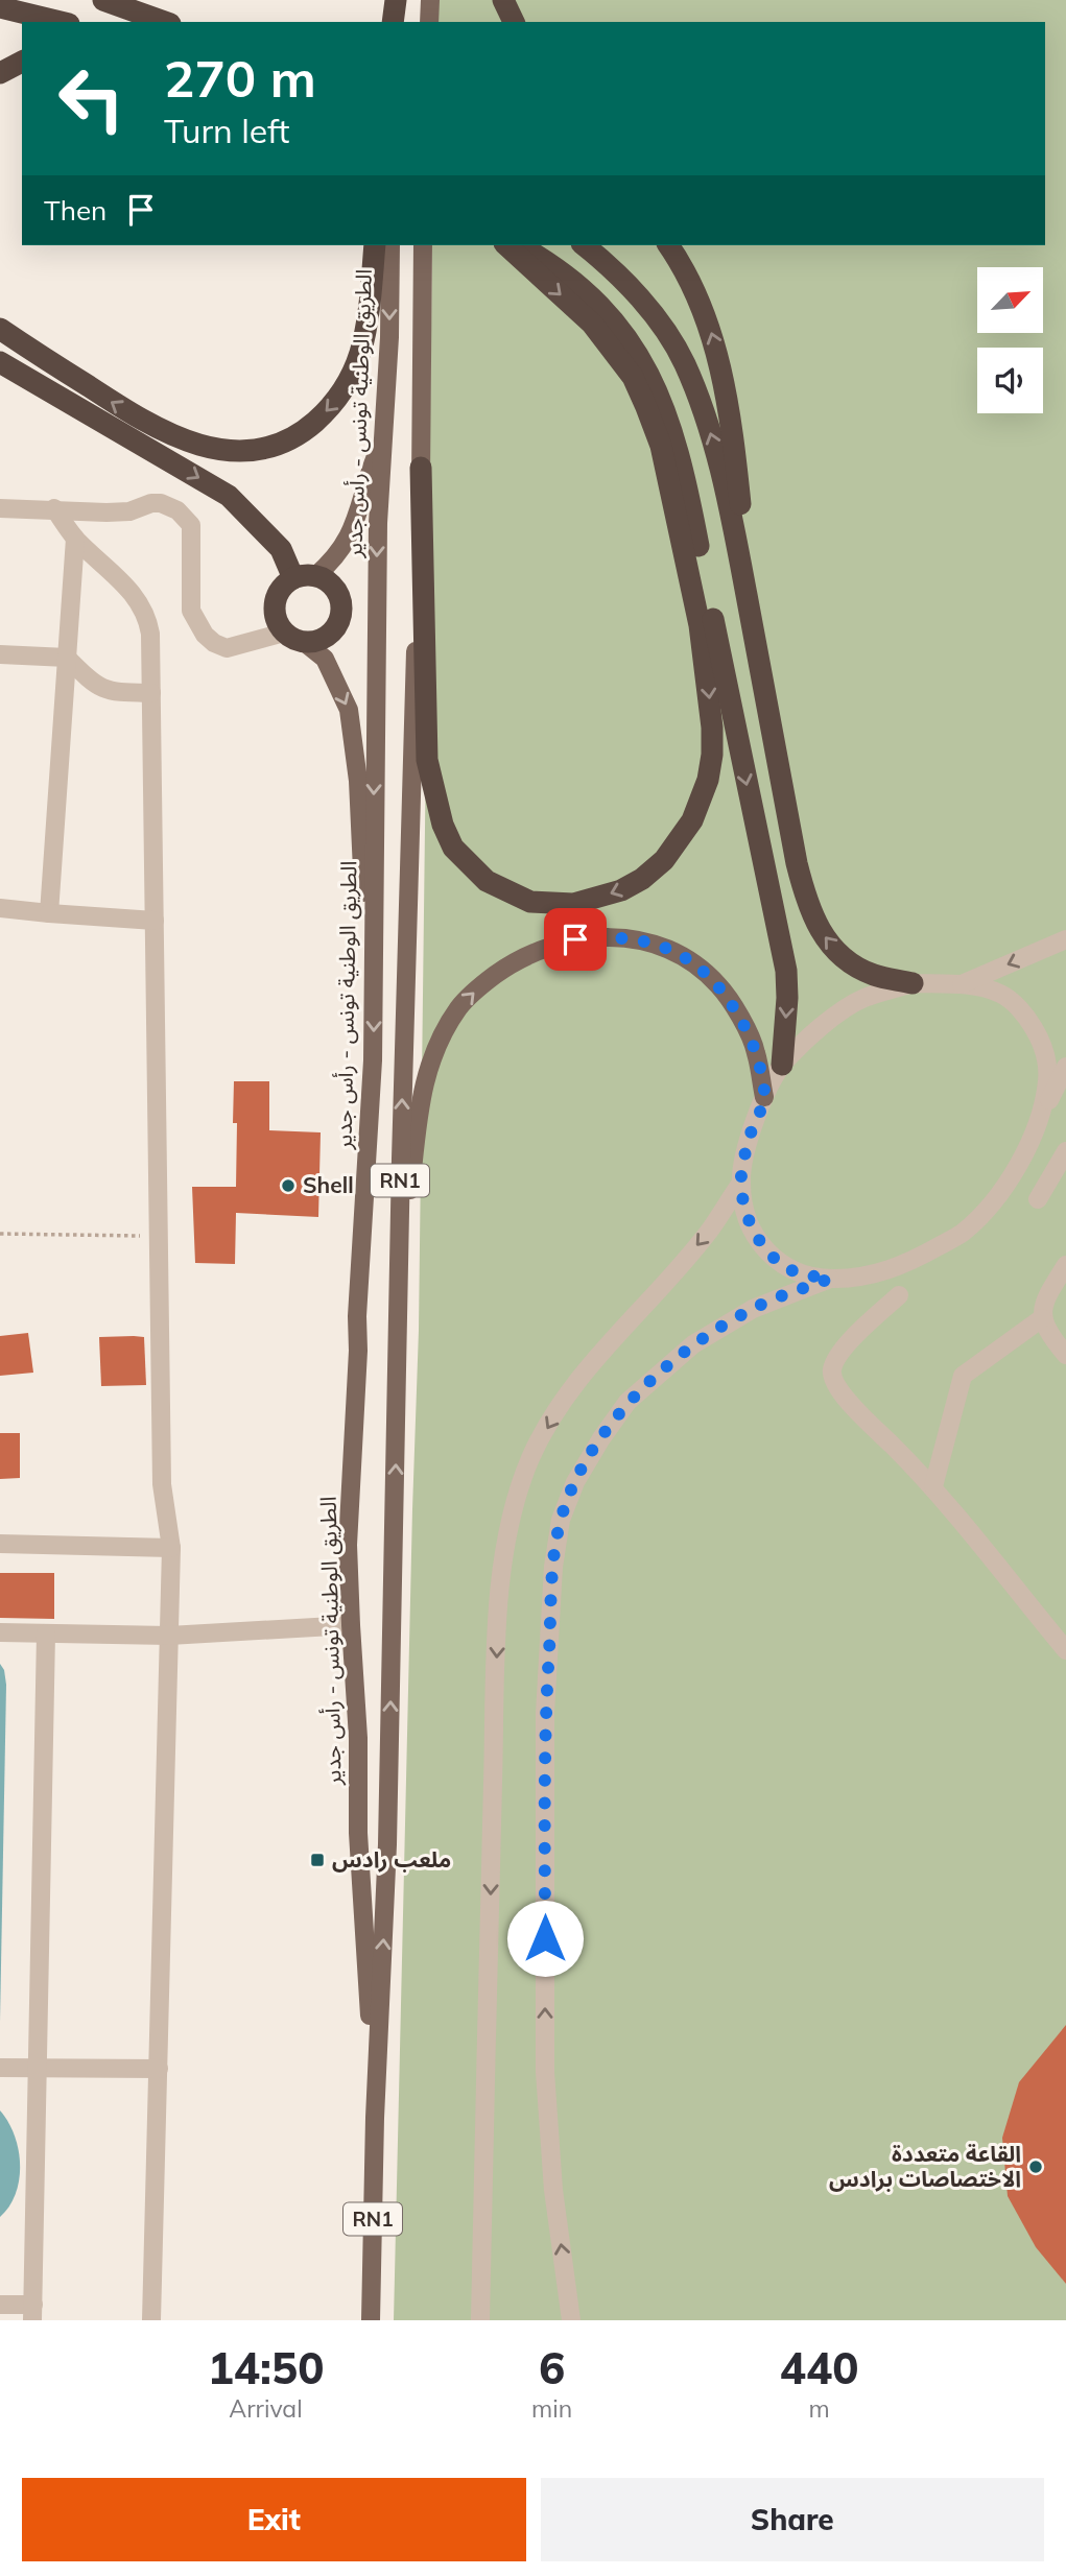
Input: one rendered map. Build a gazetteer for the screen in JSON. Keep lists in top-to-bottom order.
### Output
{
  "streets": {
    "main road": ["الطريق الوطنية تونس - رأس جدير", "RN1"]
  },
  "places": {
    "other": ["Shell", "القاعة متعددة الاختصاصات برادس"],
    "transit": ["ملعب رادس"]
  },
  "north": "top right",
  "page": {
    "turn": ["270 m", "Turn left"],
    "then": "Then",
    "eta": [
      "14:50",
      "Arrival",
      "6",
      "min",
      "440",
      "m"
    ],
    "buttons": ["Exit", "Share"]
  }
}
